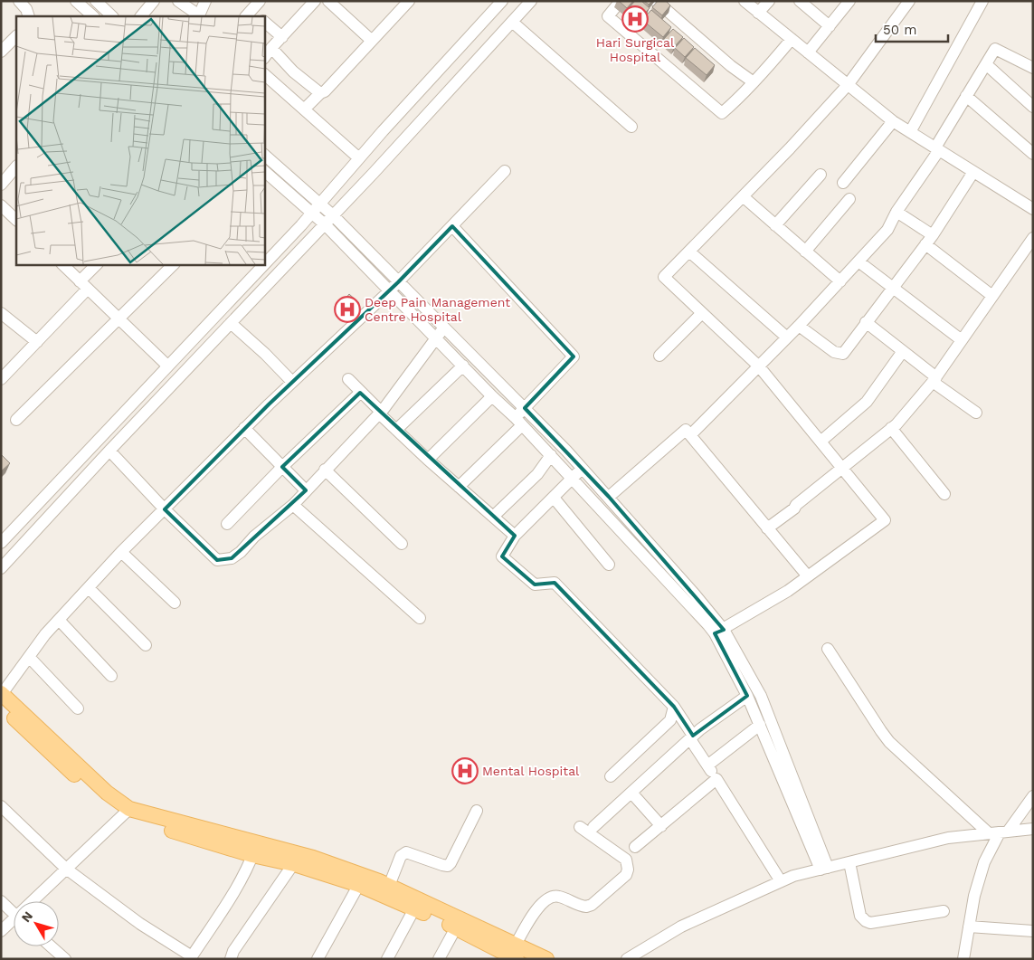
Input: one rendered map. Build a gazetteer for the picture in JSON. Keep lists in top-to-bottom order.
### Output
{
  "places": {
    "hospital": ["Hari Surgical Hospital", "Deep Pain Management Centre Hospital", "Mental Hospital"]
  },
  "scale_bar": "50 m",
  "north": "top left"
}
